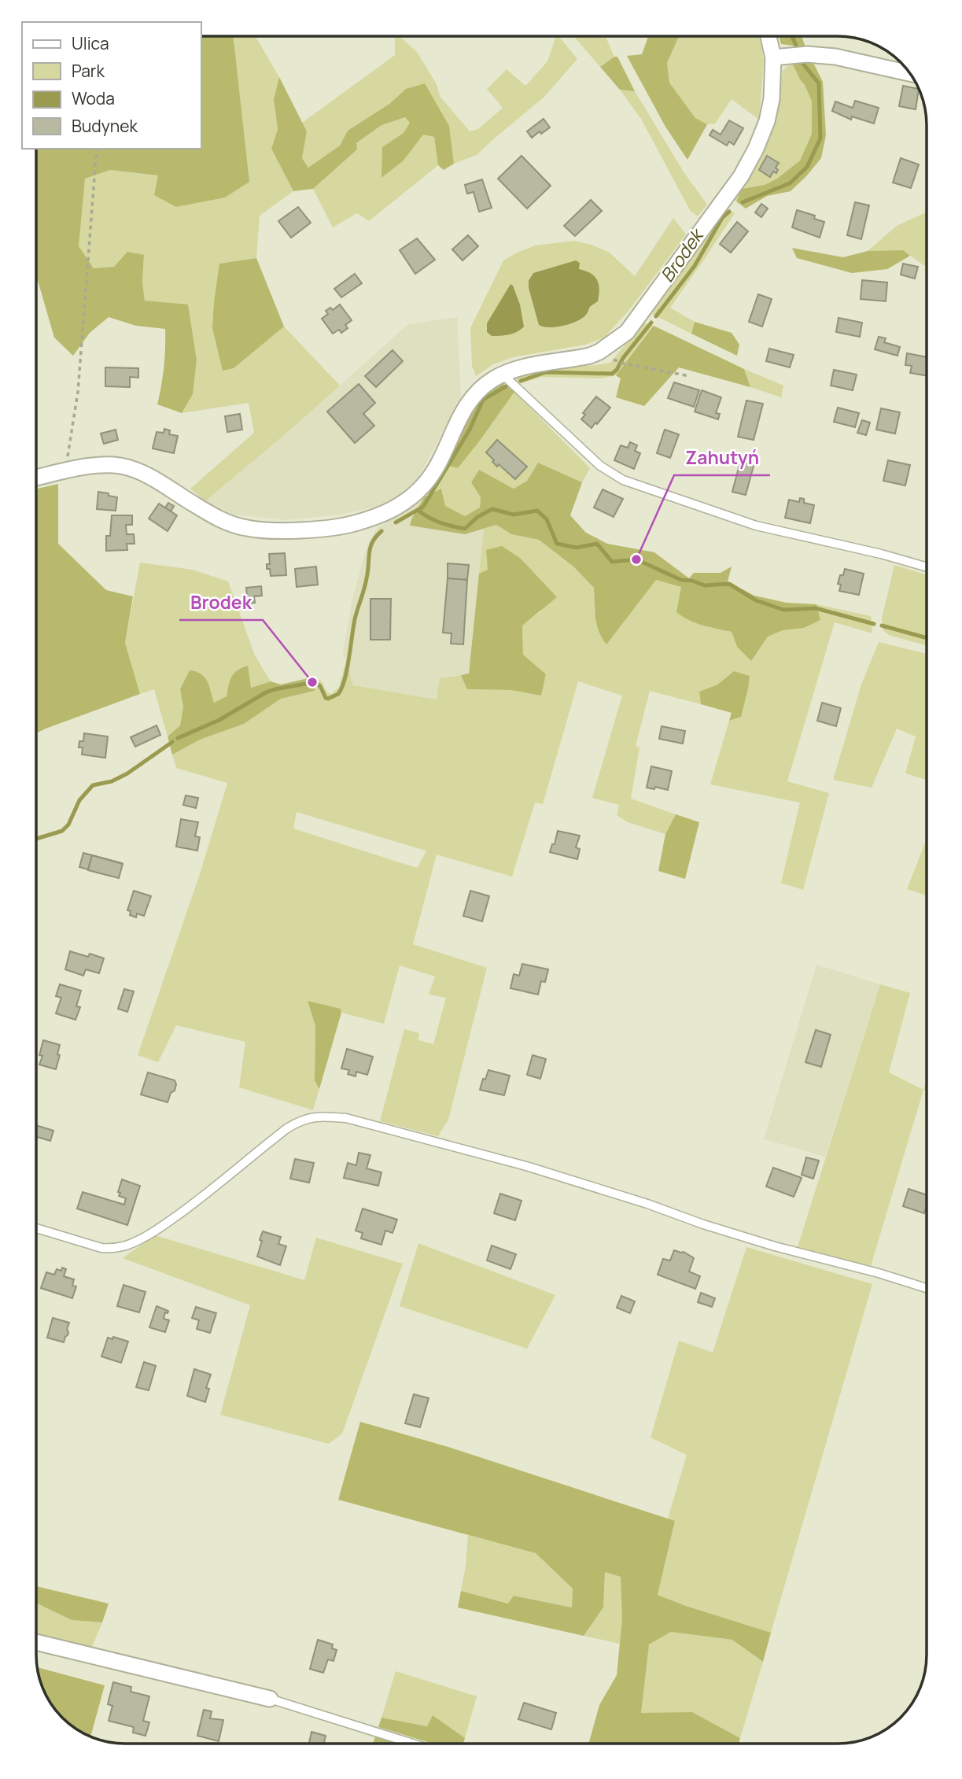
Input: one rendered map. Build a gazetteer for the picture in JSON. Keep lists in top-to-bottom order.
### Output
{
  "water": ["Brodek"],
  "places": ["Zahutyń", "Brodek"],
  "legend": [
    "Ulica",
    "Park",
    "Woda",
    "Budynek"
  ]
}
